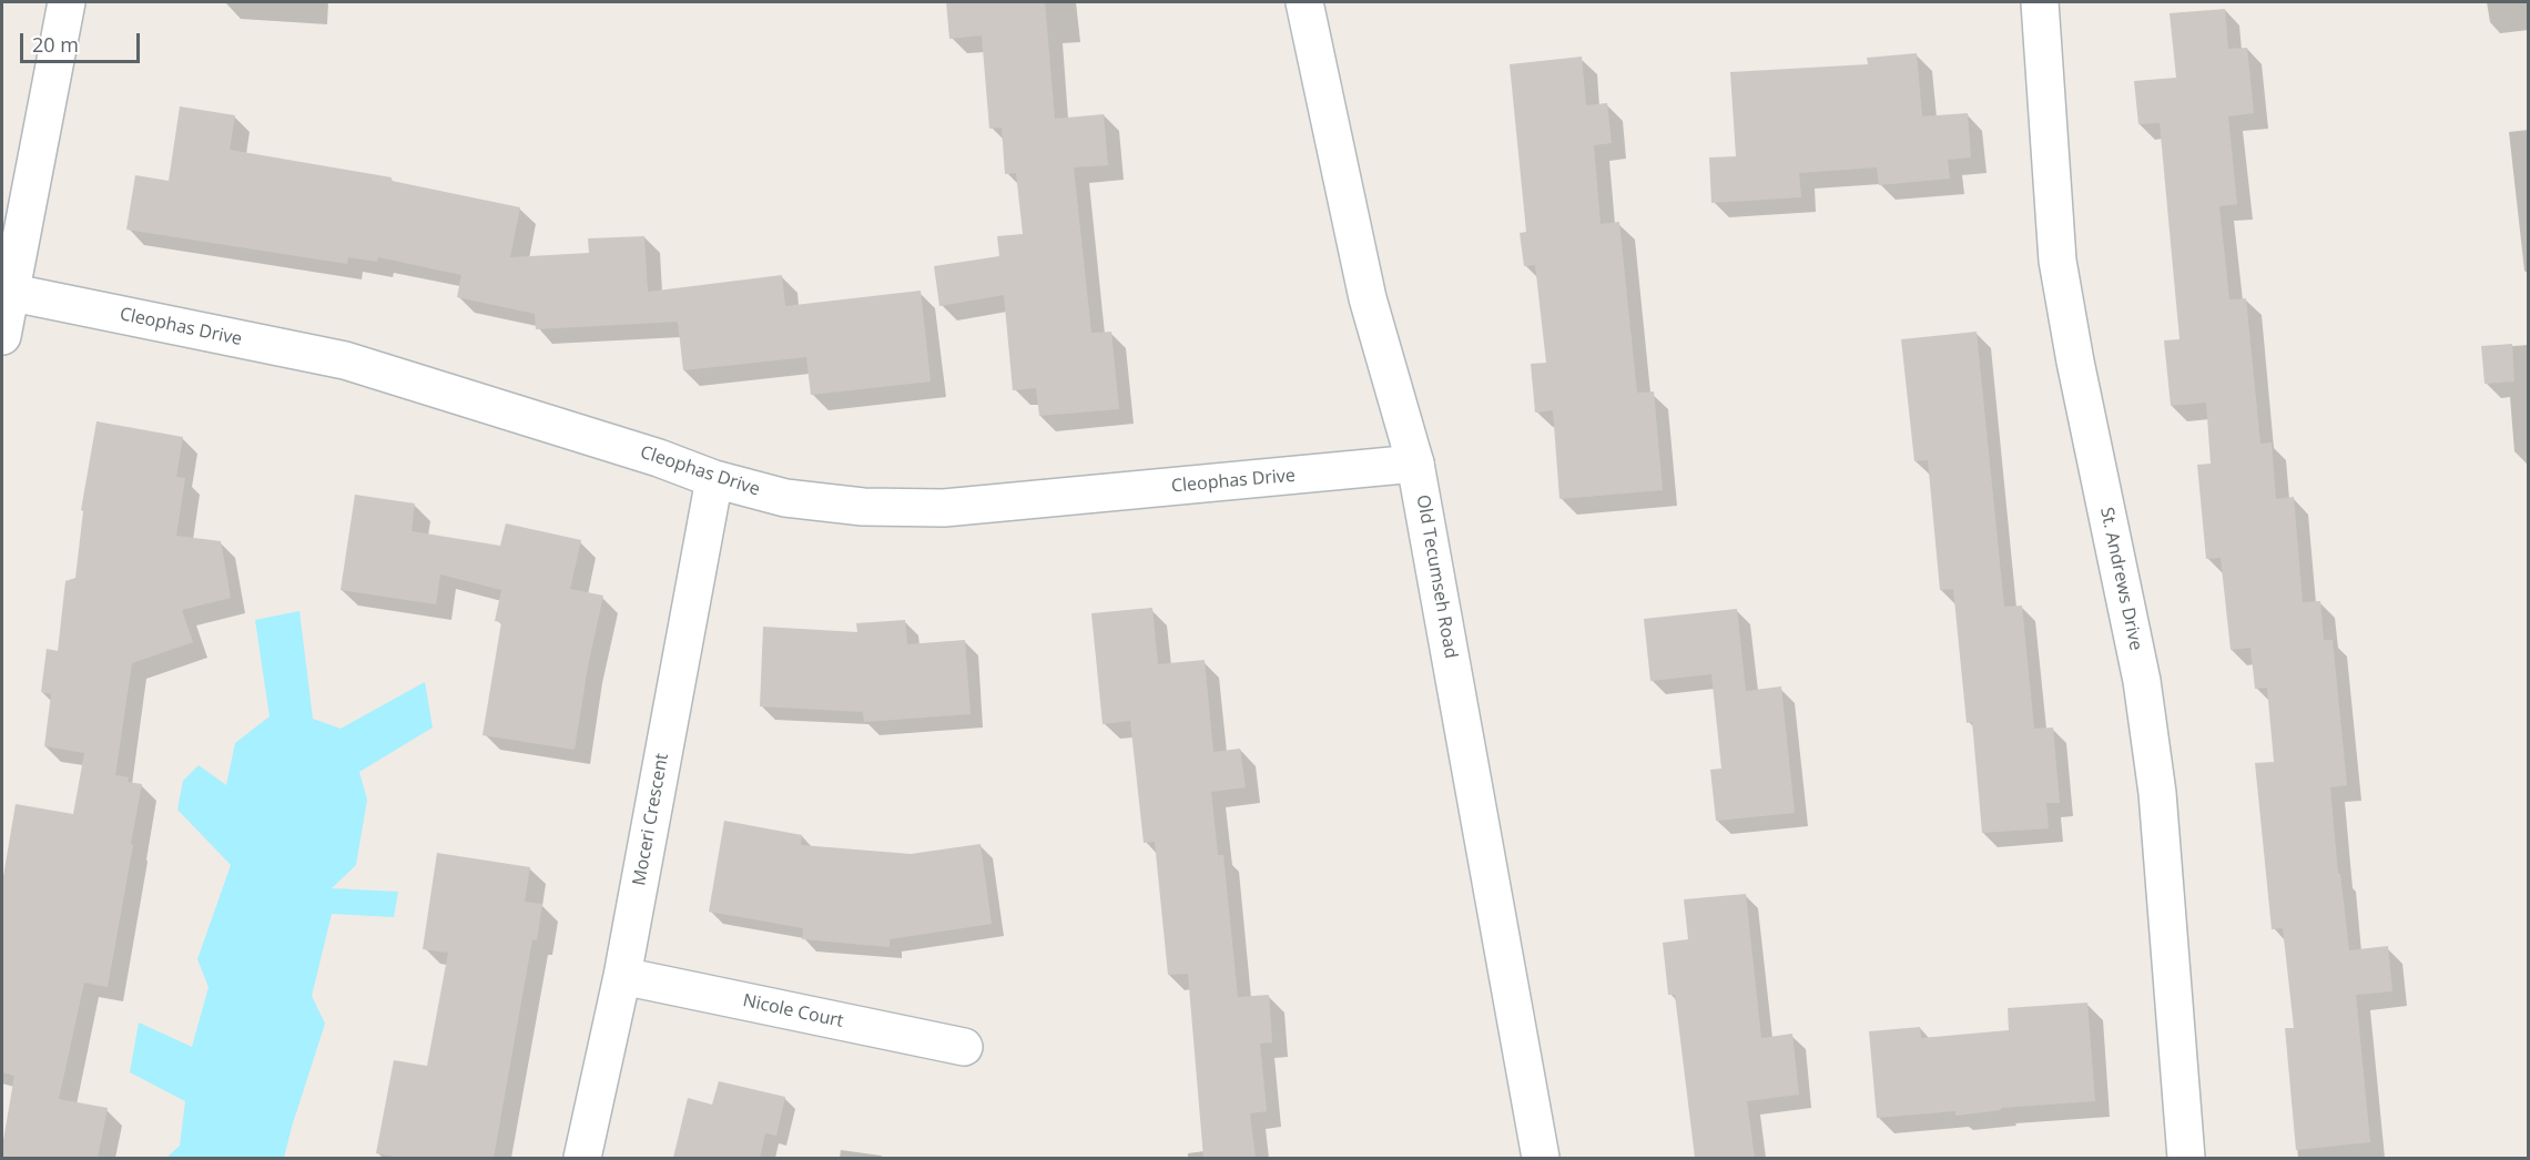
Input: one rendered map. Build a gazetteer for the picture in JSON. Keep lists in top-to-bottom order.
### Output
{
  "streets": {
    "street": [
      "Cleophas Drive",
      "Old Tecumseh Road",
      "St. Andrews Drive",
      "Moceri Crescent",
      "Nicole Court"
    ]
  },
  "crossings": [
    ["Cleophas Drive", "Old Tecumseh Road"],
    ["Cleophas Drive", "Moceri Crescent"],
    ["Moceri Crescent", "Nicole Court"]
  ],
  "scale_bar": "20 m"
}
